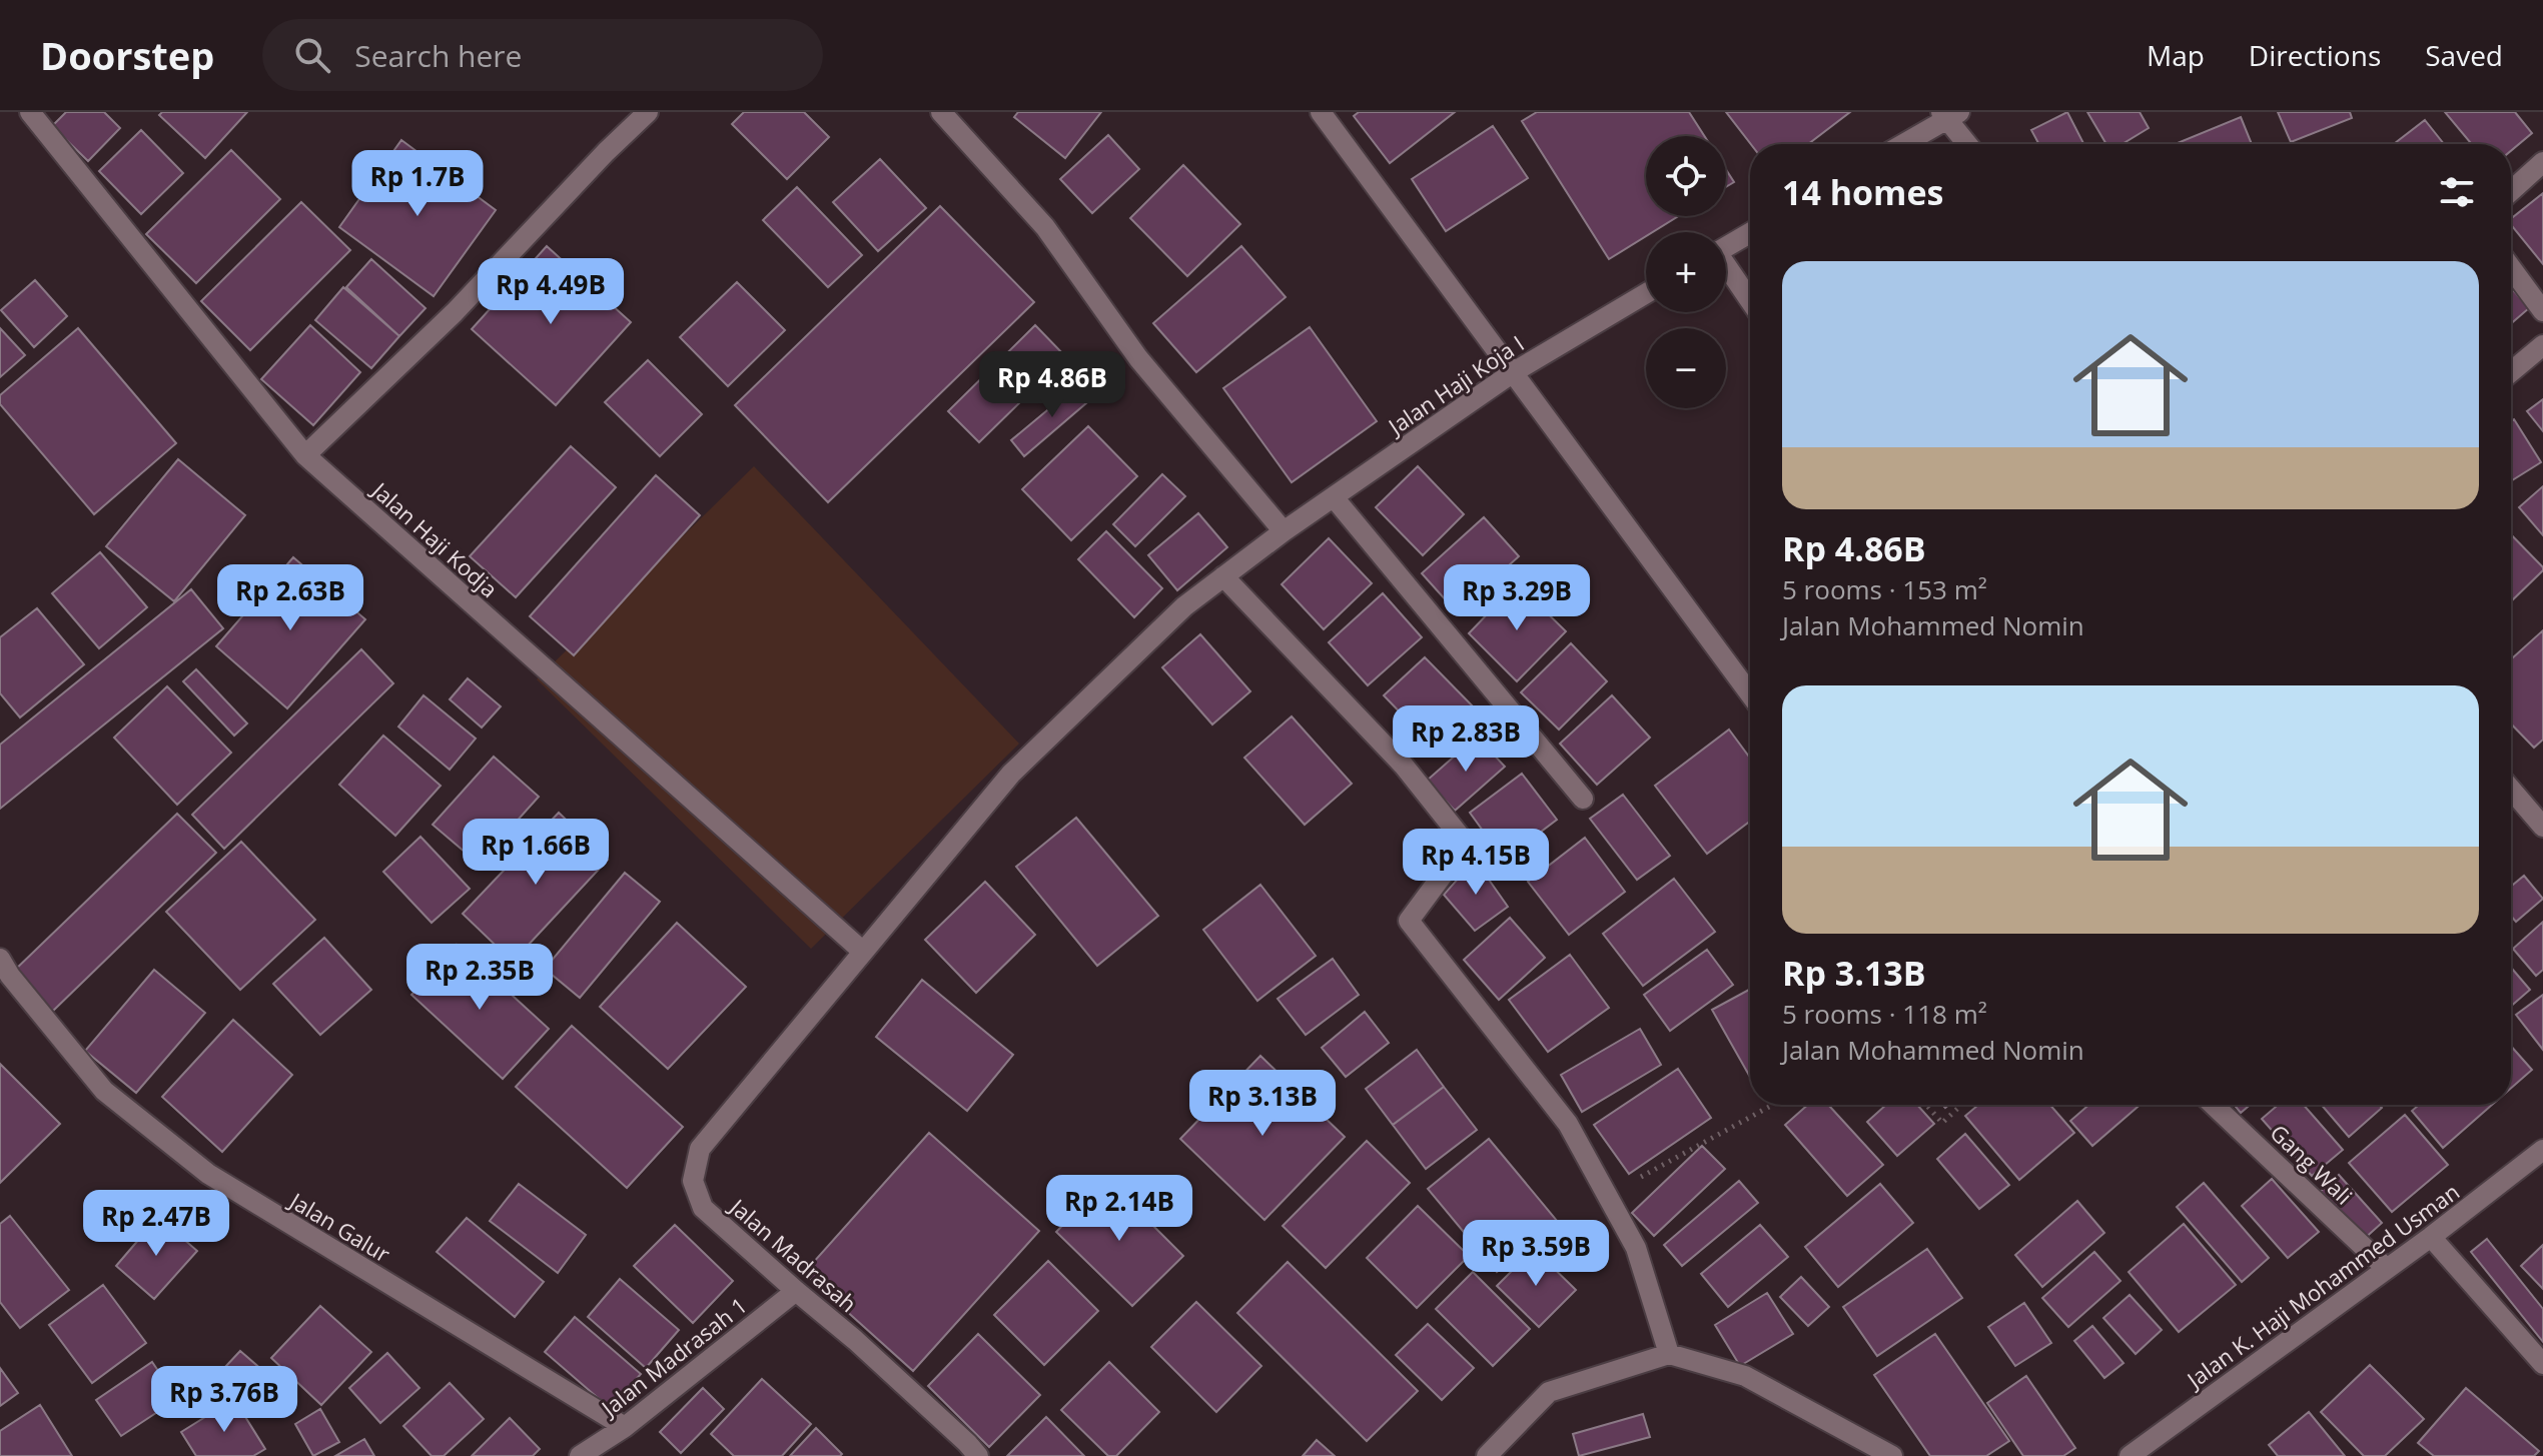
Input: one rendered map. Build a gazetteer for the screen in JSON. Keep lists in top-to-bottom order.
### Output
{
  "streets": {
    "street": [
      "Jalan Haji Koja I",
      "Jalan Haji Kodja",
      "Gang Wali",
      "Jalan Galur",
      "Jalan Madrasah",
      "Jalan K. Haji Mohammed Usman",
      "Jalan Madrasah 1"
    ]
  },
  "crossings": [
    ["Jalan Haji Koja I", "Jalan Madrasah"],
    ["Jalan Haji Kodja", "Jalan Madrasah"],
    ["Gang Wali", "Jalan K. Haji Mohammed Usman"],
    ["Jalan Galur", "Jalan Madrasah 1"],
    ["Jalan Madrasah", "Jalan Madrasah 1"]
  ],
  "page": {
    "header": "Doorstep",
    "search": "Search here",
    "nav": ["Map", "Directions", "Saved"],
    "map_buttons": ["+", "−"],
    "heading": "14 homes",
    "price": [
      "Rp 1.7B",
      "Rp 4.49B",
      "Rp 4.86B",
      "Rp 2.63B",
      "Rp 3.29B",
      "Rp 2.83B",
      "Rp 1.66B",
      "Rp 4.15B",
      "Rp 2.35B",
      "Rp 3.13B",
      "Rp 2.14B",
      "Rp 2.47B",
      "Rp 3.59B",
      "Rp 3.76B"
    ],
    "list": [
      {
        "name": "Rp 4.86B",
        "note": "5 rooms · 153 m² · Jalan Mohammed Nomin"
      },
      {
        "name": "Rp 3.13B",
        "note": "5 rooms · 118 m² · Jalan Mohammed Nomin"
      }
    ]
  }
}
